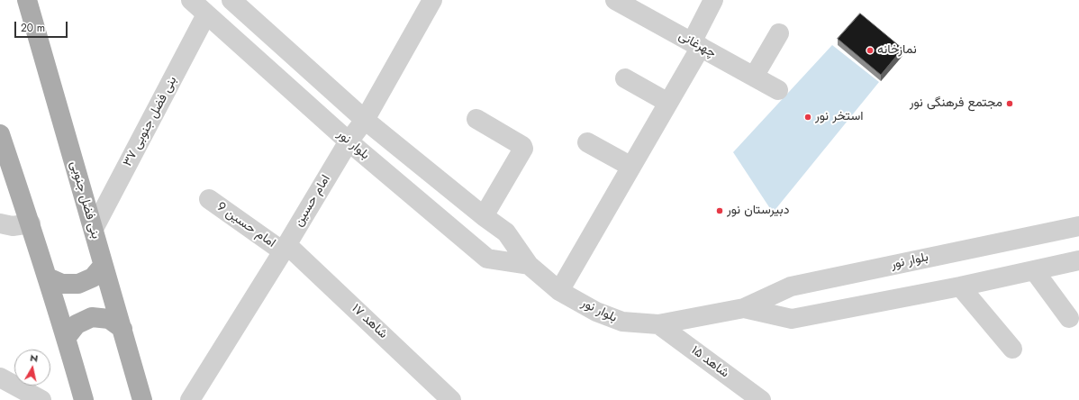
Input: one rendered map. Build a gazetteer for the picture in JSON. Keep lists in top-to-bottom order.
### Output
{
  "streets": {
    "main road": ["بنی فضل جنوبی"],
    "street": [
      "چهرغانی",
      "بنی فضل جنوبی ۳۷",
      "بلوار نور",
      "امام حسین",
      "امام حسین 9",
      "شاهد ۱۷",
      "شاهد ۱۵"
    ]
  },
  "crossings": [
    ["بنی فضل جنوبی ۳۷", "بلوار نور"],
    ["بنی فضل جنوبی ۳۷", "بنی فضل جنوبی"],
    ["بلوار نور", "امام حسین"],
    ["بلوار نور", "شاهد ۱۵"],
    ["امام حسین", "امام حسین 9"],
    ["امام حسین", "شاهد ۱۷"],
    ["امام حسین 9", "شاهد ۱۷"]
  ],
  "places": [
    "نمازخانه",
    "مجتمع فرهنگی نور",
    "استخر نور",
    "دبیرستان نور"
  ],
  "scale_bar": "20 m",
  "north": "top"
}
